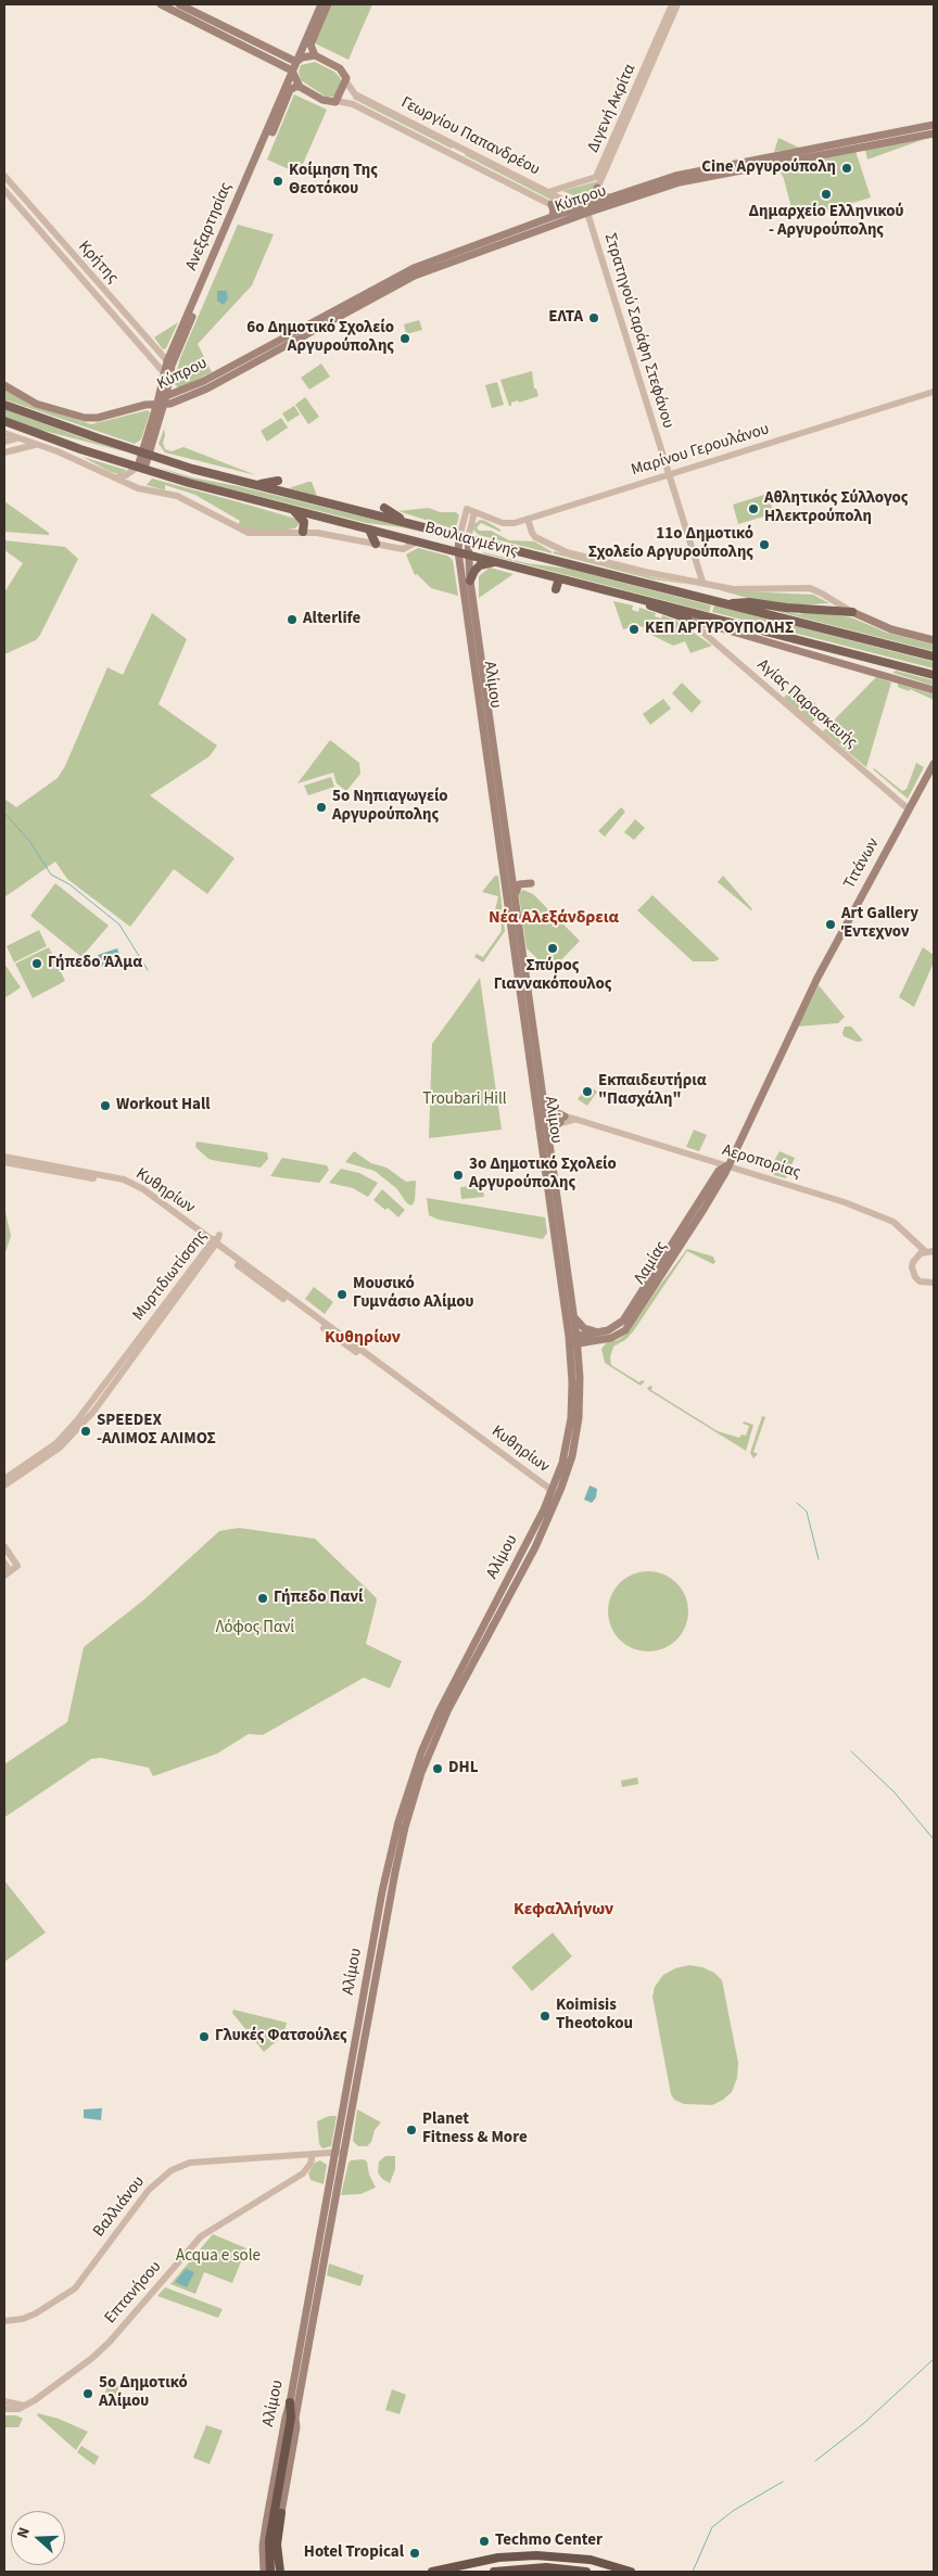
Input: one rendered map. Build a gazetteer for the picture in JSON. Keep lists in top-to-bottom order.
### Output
{
  "streets": {
    "main road": [
      "Γεωργίου Παπανδρέου",
      "Κύπρου",
      "Ανεξαρτησίας",
      "Βουλιαγμένης",
      "Αλίμου",
      "Τιτάνων",
      "Λαμίας"
    ],
    "street": [
      "Διγενή Ακρίτα",
      "Κρήτης",
      "Στρατηγού Σαράφη Στεφάνου",
      "Μαρίνου Γερουλάνου",
      "Αγίας Παρασκευής",
      "Αεροπορίας",
      "Κυθηρίων",
      "Μυρτιδιωτίσσης",
      "Βαλλιάνου",
      "Επτανήσου"
    ]
  },
  "crossings": [
    ["Διγενή Ακρίτα", "Γεωργίου Παπανδρέου"],
    ["Διγενή Ακρίτα", "Κύπρου"],
    ["Διγενή Ακρίτα", "Στρατηγού Σαράφη Στεφάνου"],
    ["Γεωργίου Παπανδρέου", "Κύπρου"],
    ["Γεωργίου Παπανδρέου", "Ανεξαρτησίας"],
    ["Γεωργίου Παπανδρέου", "Στρατηγού Σαράφη Στεφάνου"],
    ["Κύπρου", "Ανεξαρτησίας"],
    ["Κύπρου", "Στρατηγού Σαράφη Στεφάνου"],
    ["Ανεξαρτησίας", "Κρήτης"],
    ["Ανεξαρτησίας", "Βουλιαγμένης"],
    ["Στρατηγού Σαράφη Στεφάνου", "Μαρίνου Γερουλάνου"],
    ["Μαρίνου Γερουλάνου", "Βουλιαγμένης"],
    ["Μαρίνου Γερουλάνου", "Αλίμου"],
    ["Βουλιαγμένης", "Αλίμου"],
    ["Αλίμου", "Αεροπορίας"],
    ["Αλίμου", "Κυθηρίων"],
    ["Αλίμου", "Λαμίας"],
    ["Αλίμου", "Βαλλιάνου"],
    ["Αγίας Παρασκευής", "Τιτάνων"],
    ["Τιτάνων", "Λαμίας"],
    ["Αεροπορίας", "Λαμίας"],
    ["Κυθηρίων", "Μυρτιδιωτίσσης"],
    ["Βαλλιάνου", "Επτανήσου"]
  ],
  "districts": ["Νέα Αλεξάνδρεια", "Κυθηρίων", "Κεφαλλήνων"],
  "parks": ["Troubari Hill", "Λόφος Πανί", "Acqua e sole"],
  "places": [
    "Cine Αργυρούπολη",
    "Κοίμηση Της Θεοτόκου",
    "Δημαρχείο Ελληνικού - Αργυρούπολης",
    "ΕΛΤΑ",
    "6ο Δημοτικό Σχολείο Αργυρούπολης",
    "Αθλητικός Σύλλογος Ηλεκτρούπολη",
    "11ο Δημοτικό Σχολείο Αργυρούπολης",
    "Alterlife",
    "ΚΕΠ ΑΡΓΥΡΟΥΠΟΛΗΣ",
    "5ο Νηπιαγωγείο Αργυρούπολης",
    "Art Gallery Έντεχνον",
    "Σπύρος Γιαννακόπουλος",
    "Γήπεδο Άλμα",
    "Εκπαιδευτήρια \"Πασχάλη\"",
    "Workout Hall",
    "3ο Δημοτικό Σχολείο Αργυρούπολης",
    "Μουσικό Γυμνάσιο Αλίμου",
    "SPEEDEX -ΑΛΙΜΟΣ ΑΛΙΜΟΣ",
    "Γήπεδο Πανί",
    "DHL",
    "Koimisis Theotokou",
    "Γλυκές Φατσούλες",
    "Planet Fitness & More",
    "5ο Δημοτικό Αλίμου",
    "Techmo Center",
    "Hotel Tropical"
  ],
  "north": "left"
}
